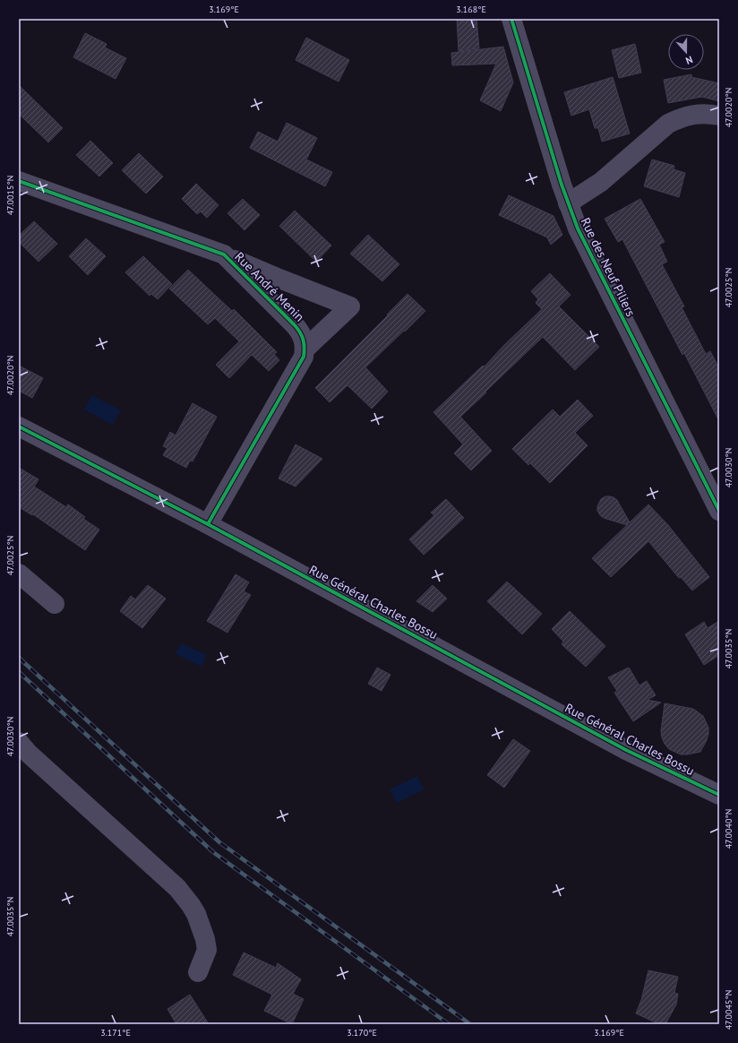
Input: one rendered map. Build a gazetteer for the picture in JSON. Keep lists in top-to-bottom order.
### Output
{
  "streets": {
    "street": ["Rue des Neuf Piliers", "Rue André Menin", "Rue Général Charles Bossu"]
  },
  "crossings": [
    ["Rue André Menin", "Rue Général Charles Bossu"]
  ],
  "north": "bottom",
  "coordinates": [
    "3.169°E",
    "3.168°E",
    "47.0020°N",
    "47.0015°N",
    "47.0025°N",
    "47.0030°N",
    "47.0035°N",
    "47.0040°N",
    "47.0045°N",
    "3.171°E",
    "3.170°E"
  ]
}
